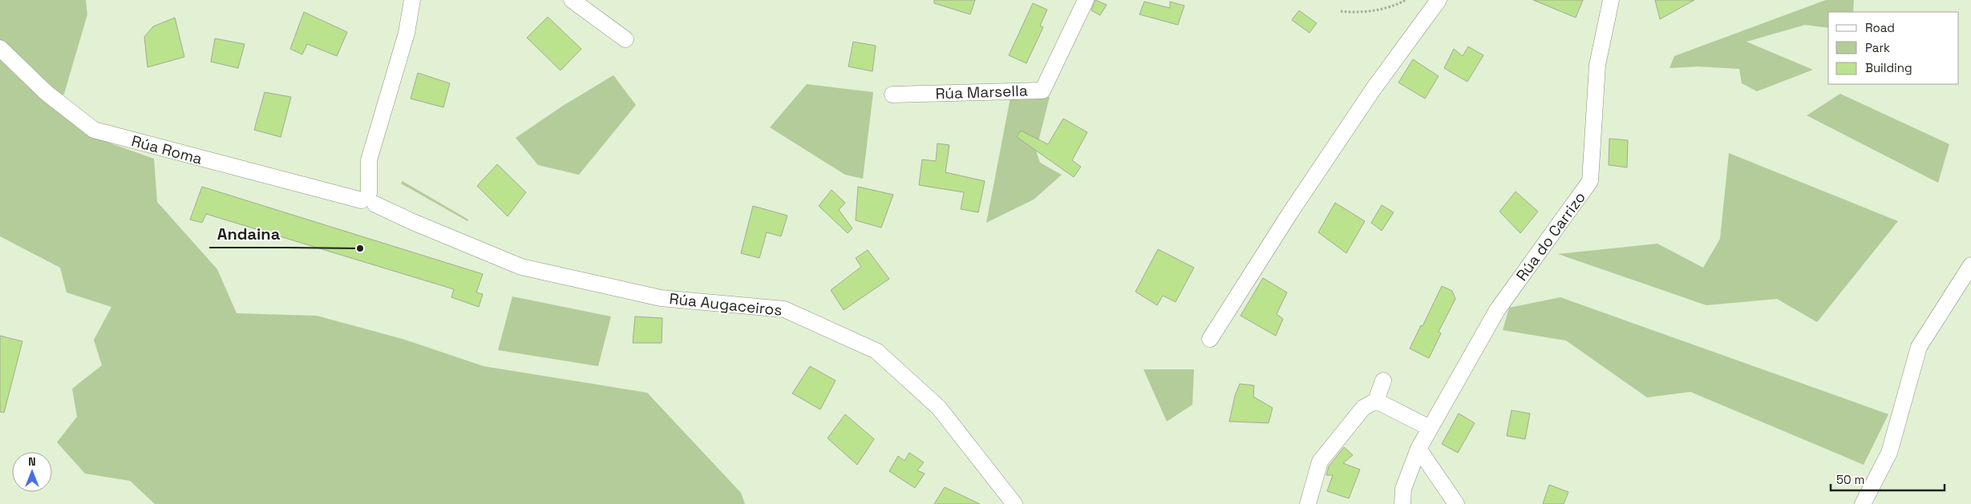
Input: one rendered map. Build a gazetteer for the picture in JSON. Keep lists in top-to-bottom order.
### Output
{
  "streets": {
    "street": [
      "Rúa Marsella",
      "Rúa Roma",
      "Rúa do Carrizo",
      "Rúa Augaceiros"
    ]
  },
  "crossings": [
    ["Rúa Roma", "Rúa Augaceiros"]
  ],
  "places": ["Andaina"],
  "legend": ["Road", "Park", "Building"],
  "scale_bar": "50 m",
  "north": "top"
}
